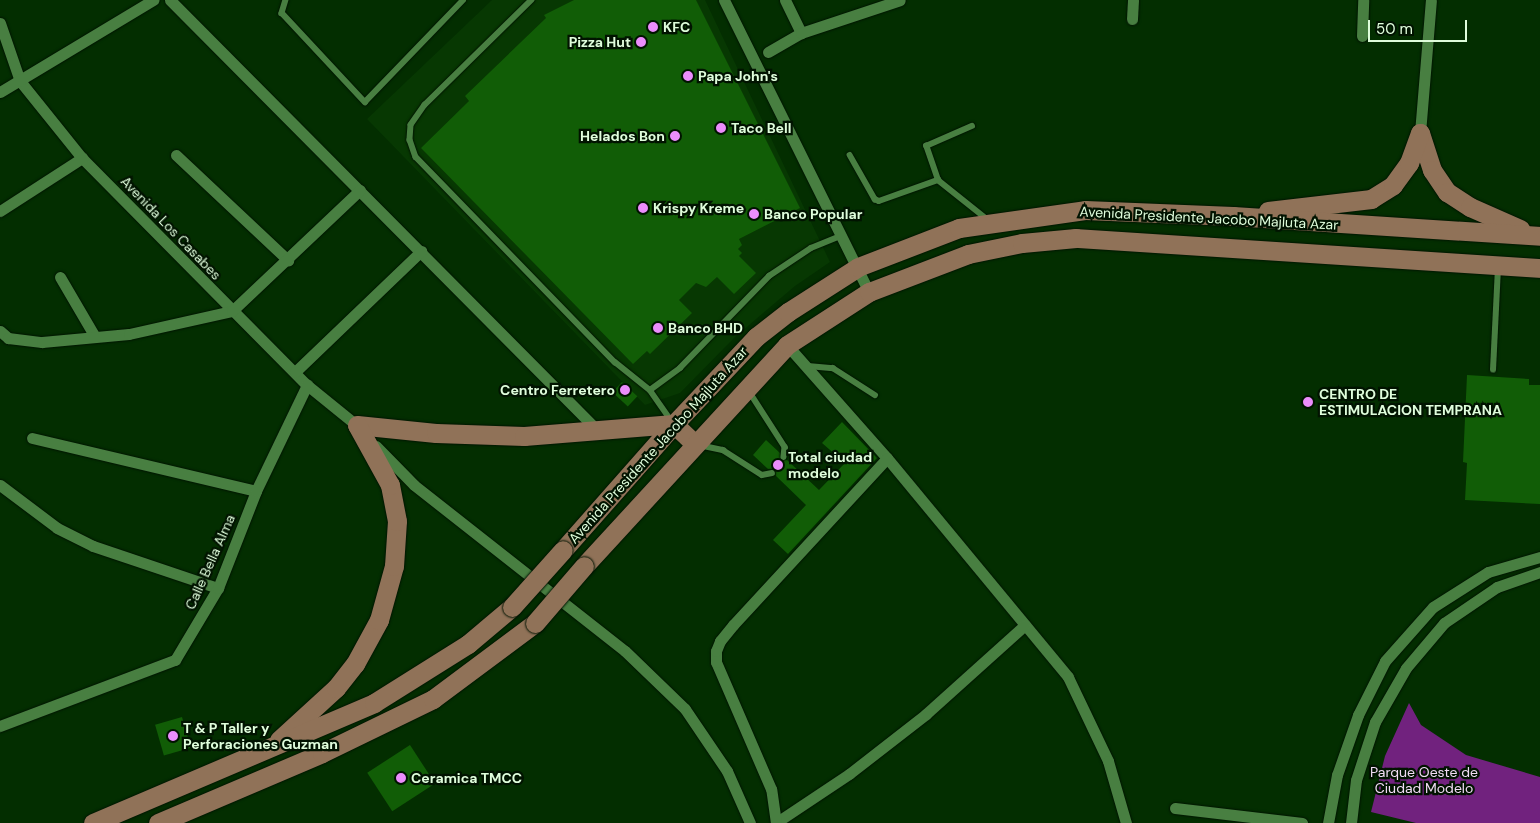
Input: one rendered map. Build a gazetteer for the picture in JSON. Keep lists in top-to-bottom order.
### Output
{
  "streets": {
    "main road": ["Avenida Presidente Jacobo Majluta Azar"],
    "street": ["Avenida Los Casabes", "Calle Bella Alma"]
  },
  "crossings": [
    ["Avenida Los Casabes", "Calle Bella Alma"]
  ],
  "parks": ["Parque Oeste de Ciudad Modelo"],
  "places": [
    "KFC",
    "Pizza Hut",
    "Papa John's",
    "Taco Bell",
    "Helados Bon",
    "Krispy Kreme",
    "Banco Popular",
    "Banco BHD",
    "Centro Ferretero",
    "CENTRO DE ESTIMULACION TEMPRANA",
    "Total ciudad modelo",
    "T & P Taller y Perforaciones Guzman",
    "Ceramica TMCC"
  ],
  "scale_bar": "50 m"
}
